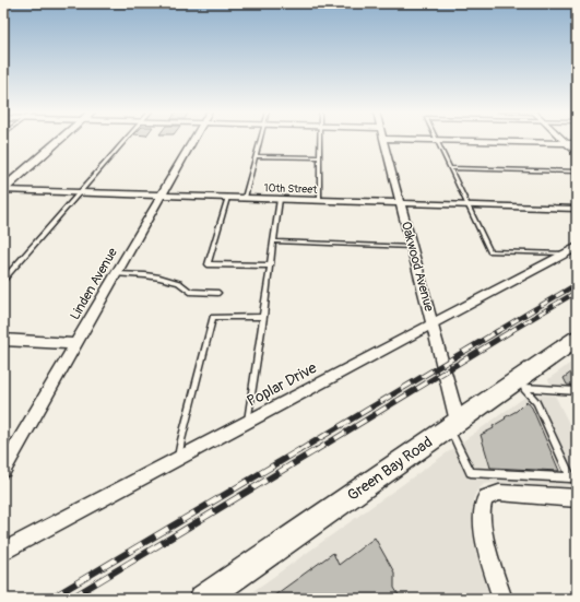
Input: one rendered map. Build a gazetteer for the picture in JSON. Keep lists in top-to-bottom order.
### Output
{
  "streets": {
    "main road": ["Green Bay Road"],
    "street": [
      "10th Street",
      "Oakwood Avenue",
      "Linden Avenue",
      "Poplar Drive"
    ]
  },
  "crossings": [
    ["10th Street", "Oakwood Avenue"],
    ["10th Street", "Linden Avenue"],
    ["Oakwood Avenue", "Poplar Drive"],
    ["Oakwood Avenue", "Green Bay Road"]
  ]
}
